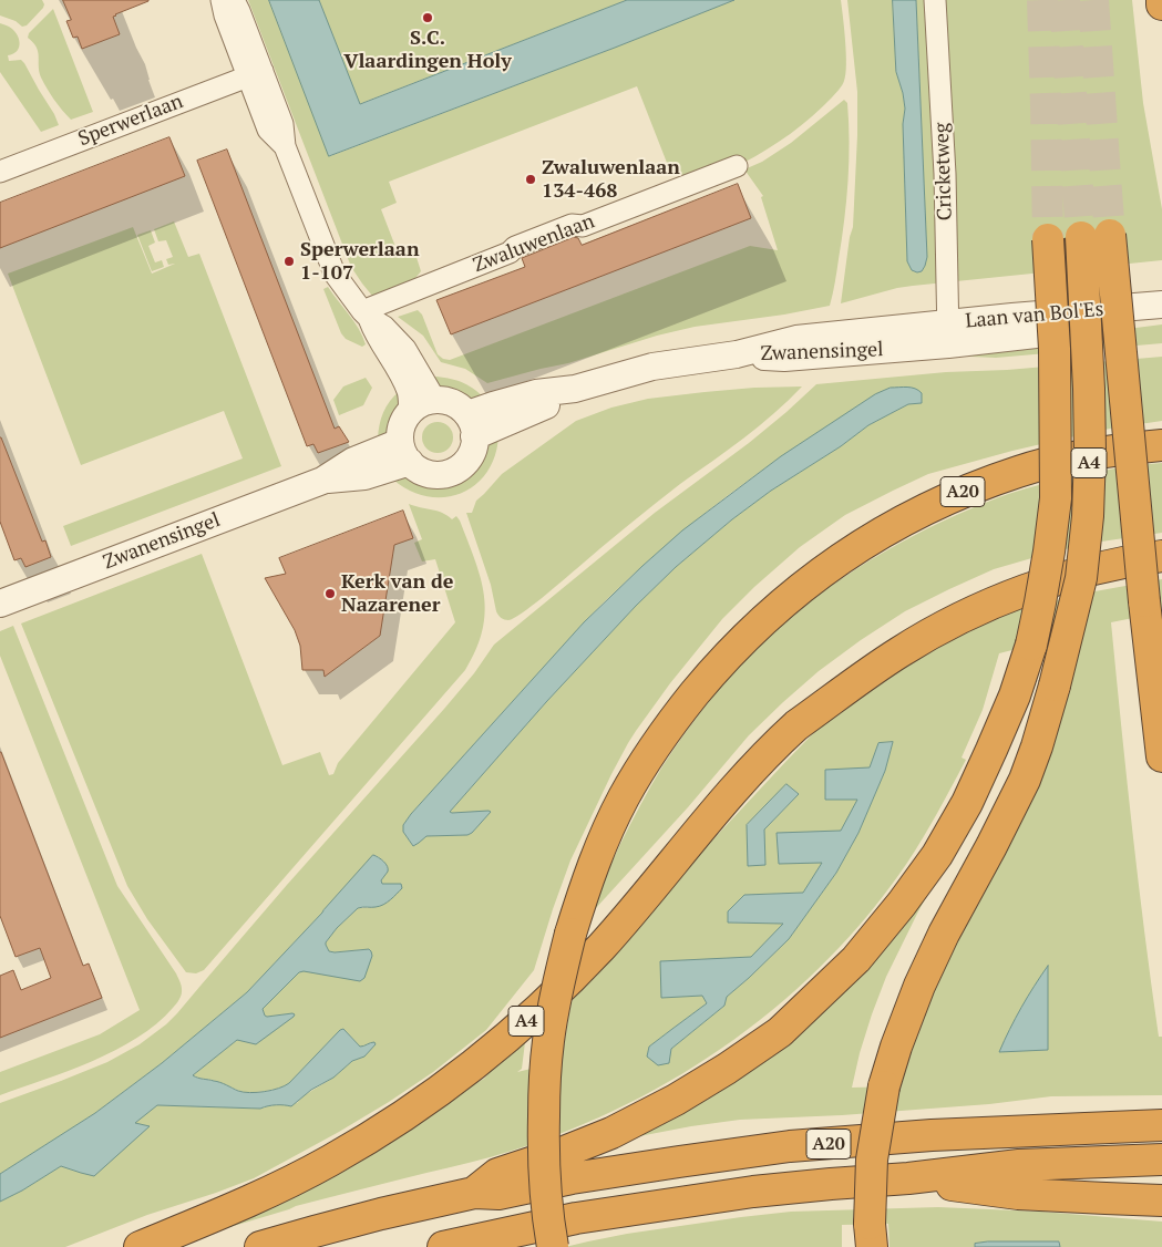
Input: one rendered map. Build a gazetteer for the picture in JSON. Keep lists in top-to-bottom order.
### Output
{
  "streets": {
    "highway": ["A4", "A20"],
    "street": [
      "Sperwerlaan",
      "Cricketweg",
      "Zwaluwenlaan",
      "Laan van Bol'Es",
      "Zwanensingel"
    ]
  },
  "crossings": [
    ["Cricketweg", "Laan van Bol'Es"],
    ["Laan van Bol'Es", "Zwanensingel"],
    ["A4", "A20"]
  ],
  "places": [
    "S.C. Vlaardingen Holy",
    "Zwaluwenlaan 134-468",
    "Sperwerlaan 1-107",
    "Kerk van de Nazarener"
  ]
}
